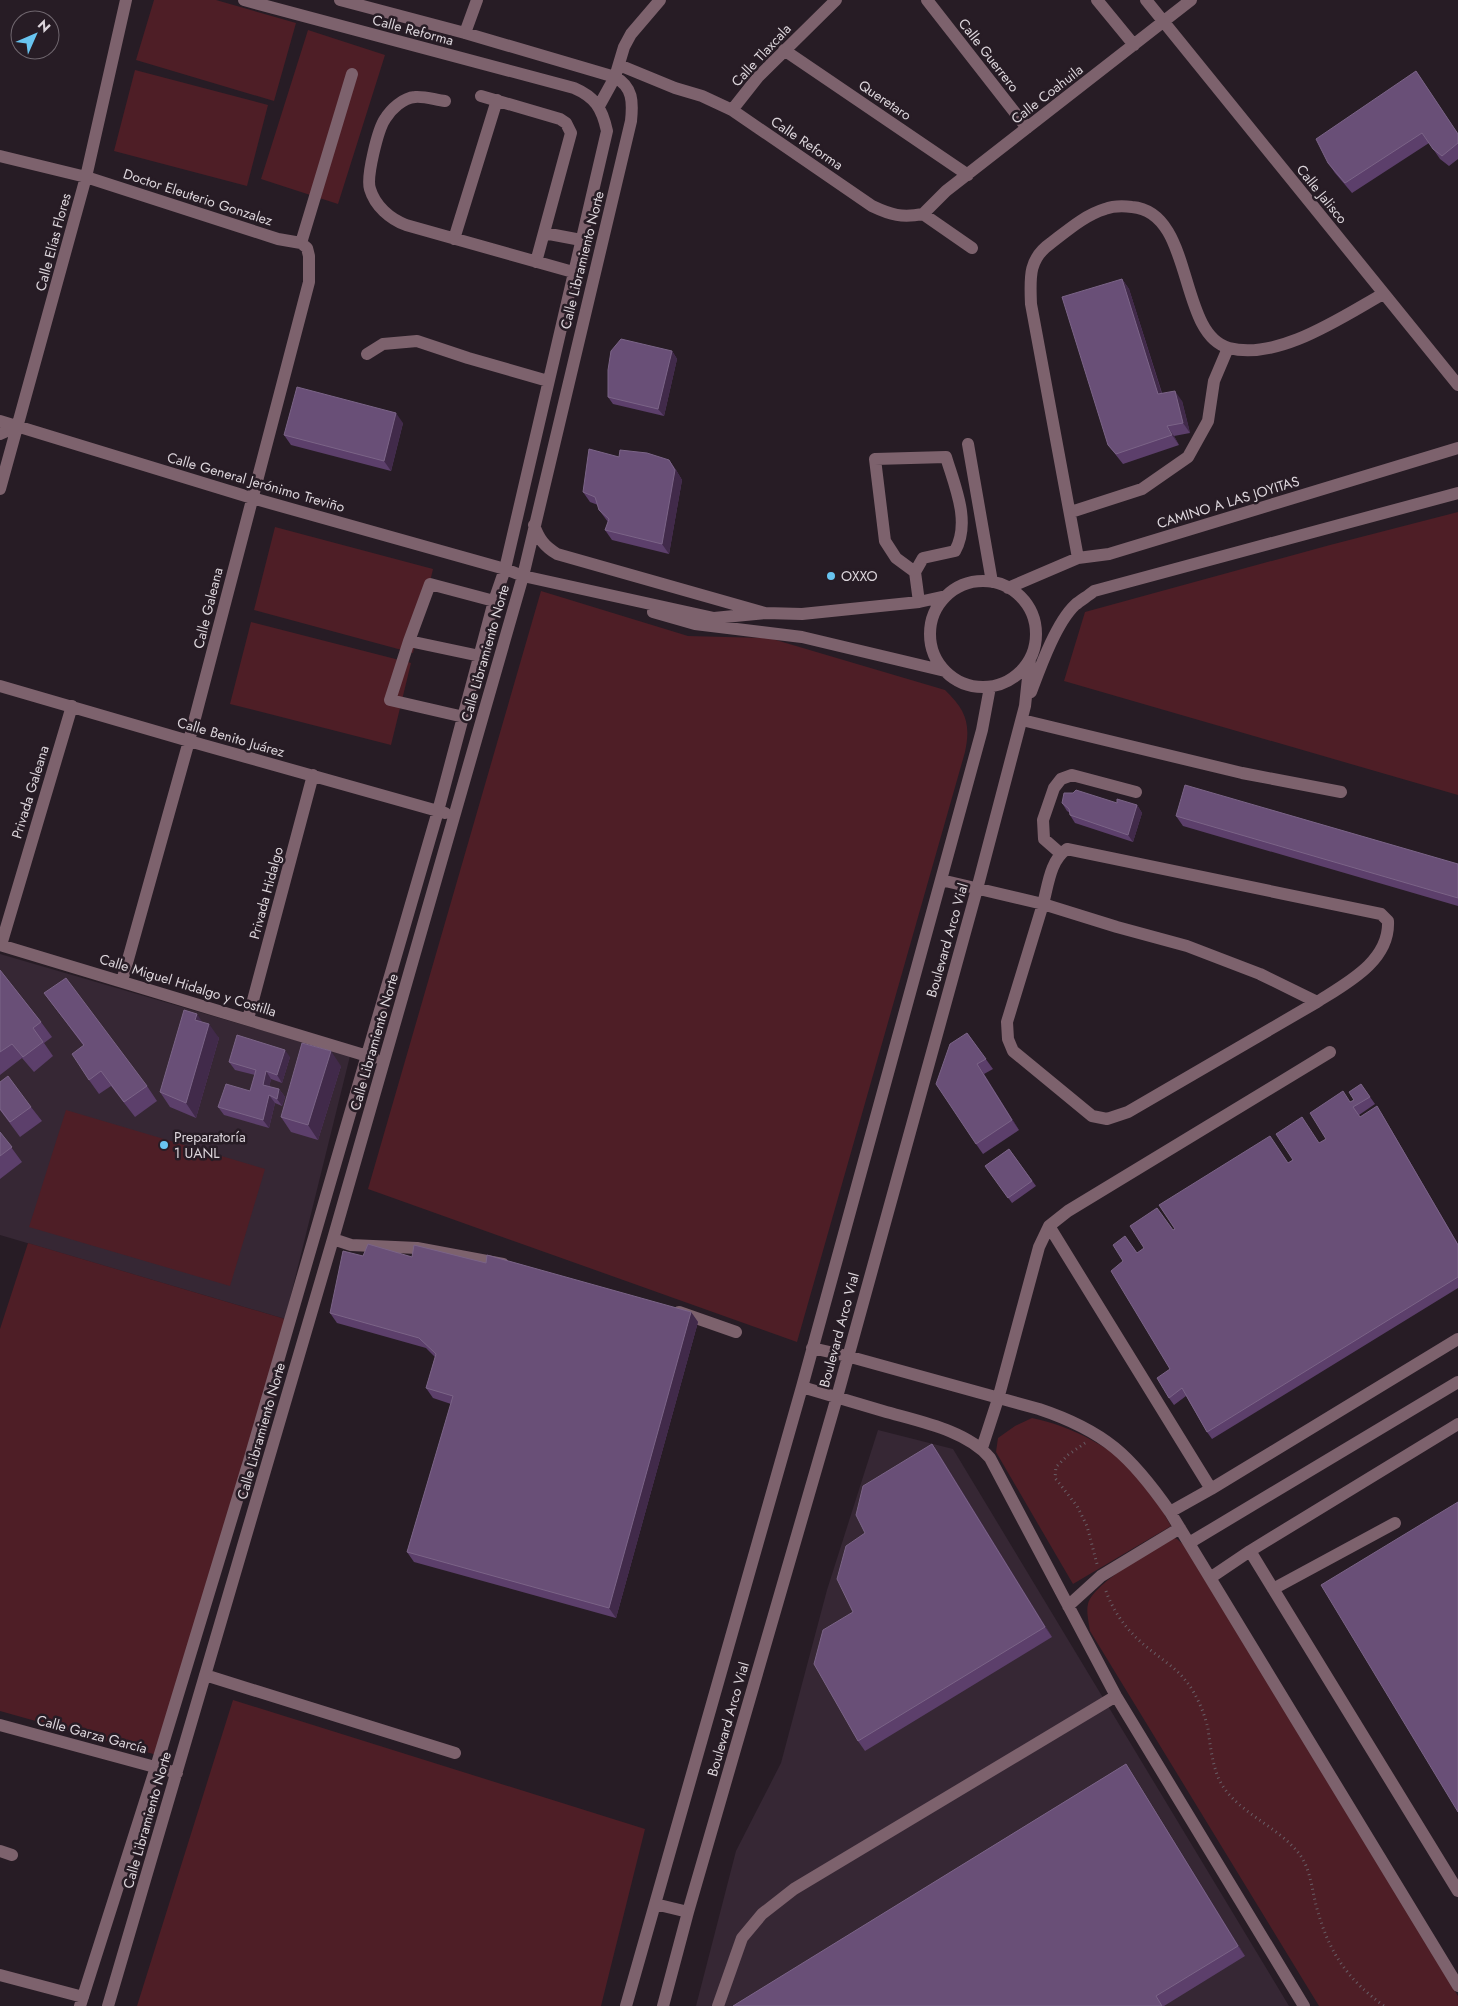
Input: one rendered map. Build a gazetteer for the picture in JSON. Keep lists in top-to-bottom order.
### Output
{
  "streets": {
    "street": [
      "Calle Reforma",
      "Calle Tlaxcala",
      "Calle Guerrero",
      "Calle Coahuila",
      "Queretaro",
      "Calle Jalisco",
      "Doctor Eleuterio Gonzalez",
      "Calle Elías Flores",
      "Calle Libramiento Norte",
      "Calle General Jerónimo Treviño",
      "CAMINO A LAS JOYITAS",
      "Calle Galeana",
      "Calle Benito Juárez",
      "Privada Galeana",
      "Privada Hidalgo",
      "Boulevard Arco Vial",
      "Calle Miguel Hidalgo y Costilla",
      "Calle Garza García"
    ]
  },
  "crossings": [
    ["Calle Reforma", "Calle Tlaxcala"],
    ["Calle Reforma", "Calle Coahuila"],
    ["Calle Reforma", "Calle Libramiento Norte"],
    ["Calle Tlaxcala", "Queretaro"],
    ["Calle Guerrero", "Calle Coahuila"],
    ["Calle Coahuila", "Queretaro"],
    ["Calle Coahuila", "Calle Jalisco"],
    ["Doctor Eleuterio Gonzalez", "Calle Elías Flores"],
    ["Doctor Eleuterio Gonzalez", "Calle Galeana"],
    ["Calle Elías Flores", "Calle General Jerónimo Treviño"],
    ["Calle Libramiento Norte", "Calle General Jerónimo Treviño"],
    ["Calle Libramiento Norte", "Calle Benito Juárez"],
    ["Calle Libramiento Norte", "Calle Miguel Hidalgo y Costilla"],
    ["Calle Libramiento Norte", "Calle Garza García"],
    ["Calle General Jerónimo Treviño", "Calle Galeana"],
    ["CAMINO A LAS JOYITAS", "Boulevard Arco Vial"],
    ["Calle Galeana", "Calle Benito Juárez"],
    ["Calle Galeana", "Calle Miguel Hidalgo y Costilla"],
    ["Calle Benito Juárez", "Privada Galeana"],
    ["Calle Benito Juárez", "Privada Hidalgo"],
    ["Privada Galeana", "Calle Miguel Hidalgo y Costilla"],
    ["Privada Hidalgo", "Calle Miguel Hidalgo y Costilla"]
  ],
  "places": ["OXXO", "Preparatoría 1 UANL"],
  "north": "top right"
}
